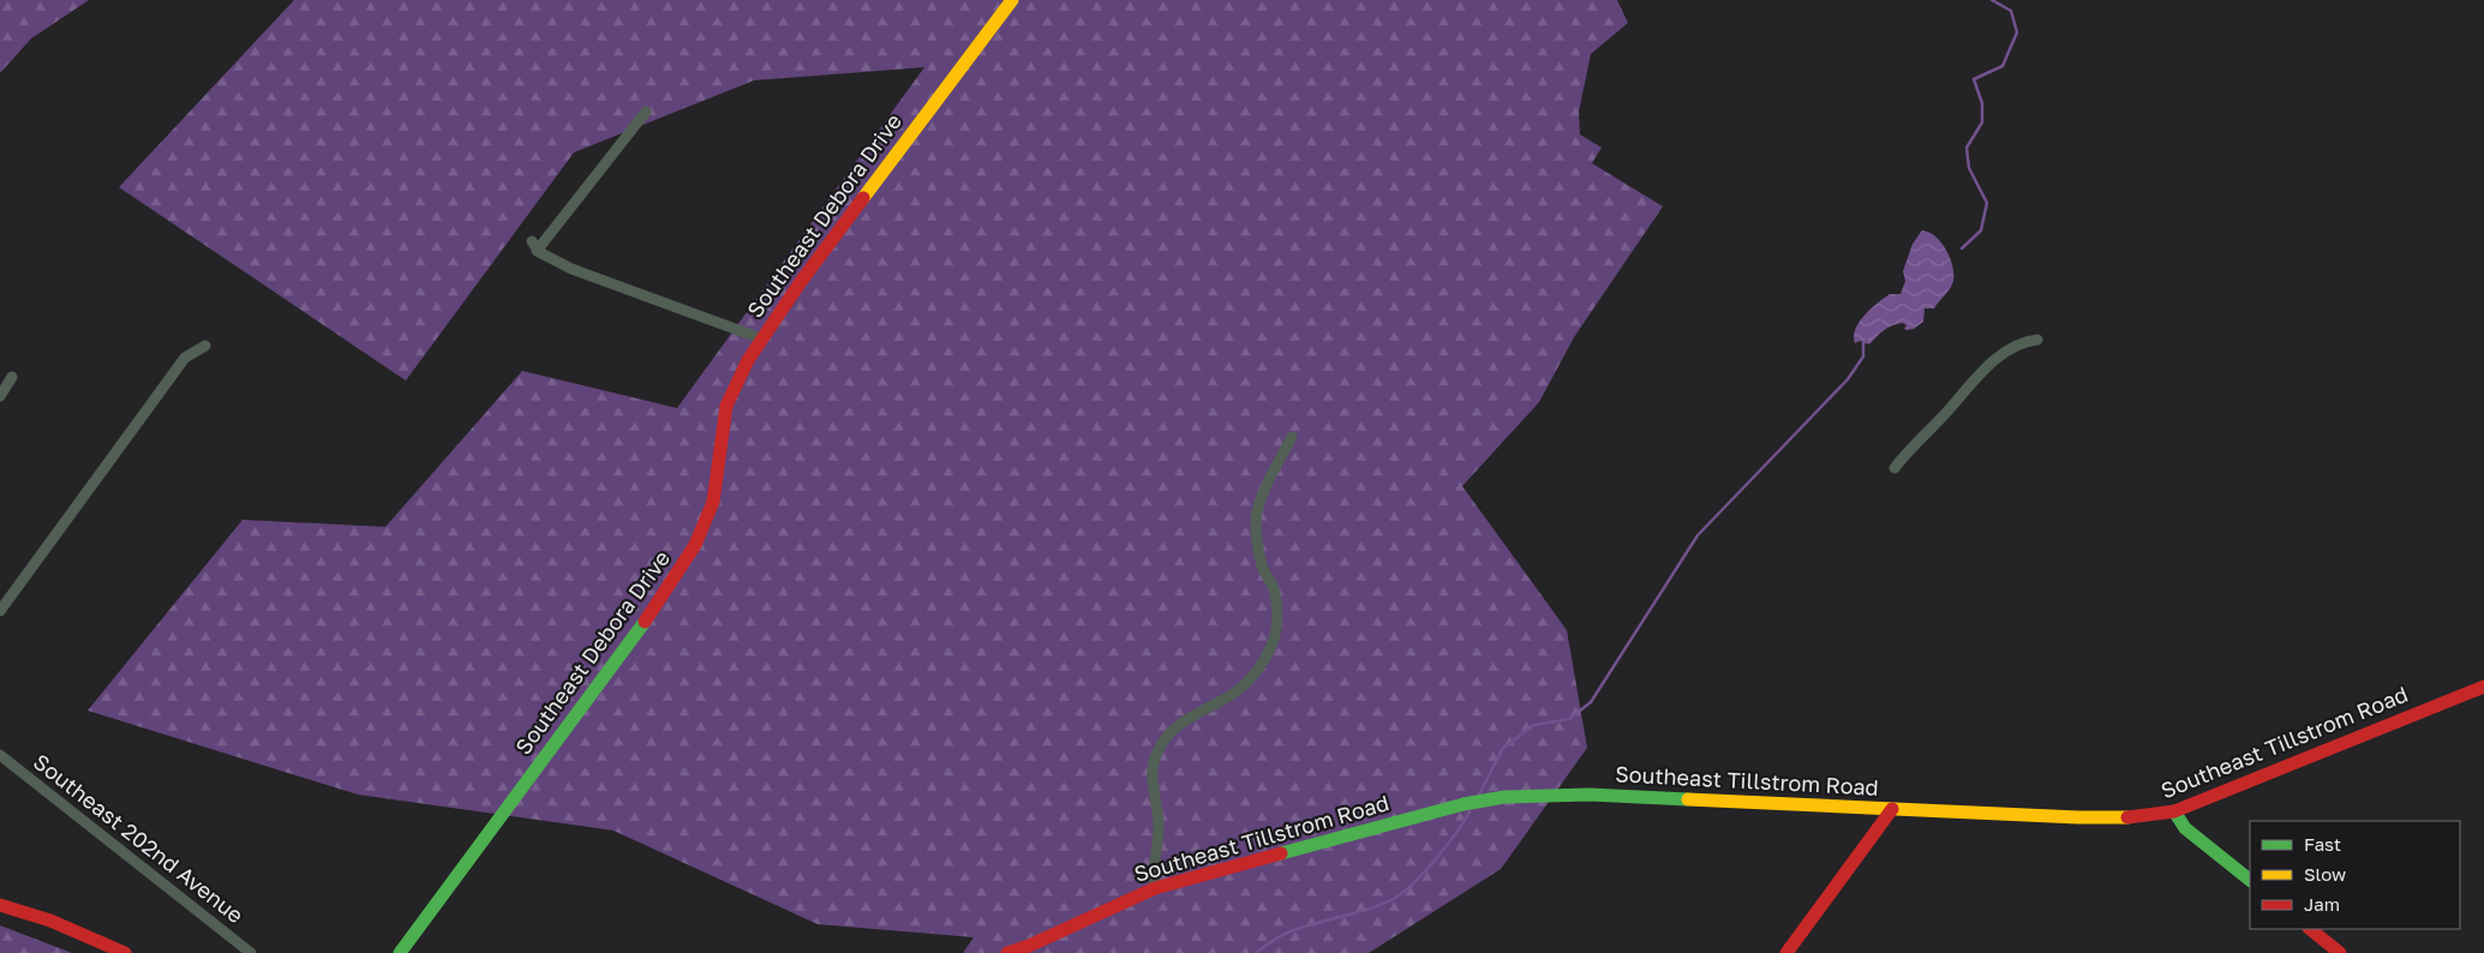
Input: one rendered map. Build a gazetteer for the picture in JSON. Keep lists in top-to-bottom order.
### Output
{
  "streets": {
    "main road": ["Southeast Debora Drive", "Southeast Tillstrom Road"],
    "street": ["Southeast 202nd Avenue"]
  },
  "legend": ["Fast", "Slow", "Jam"]
}
